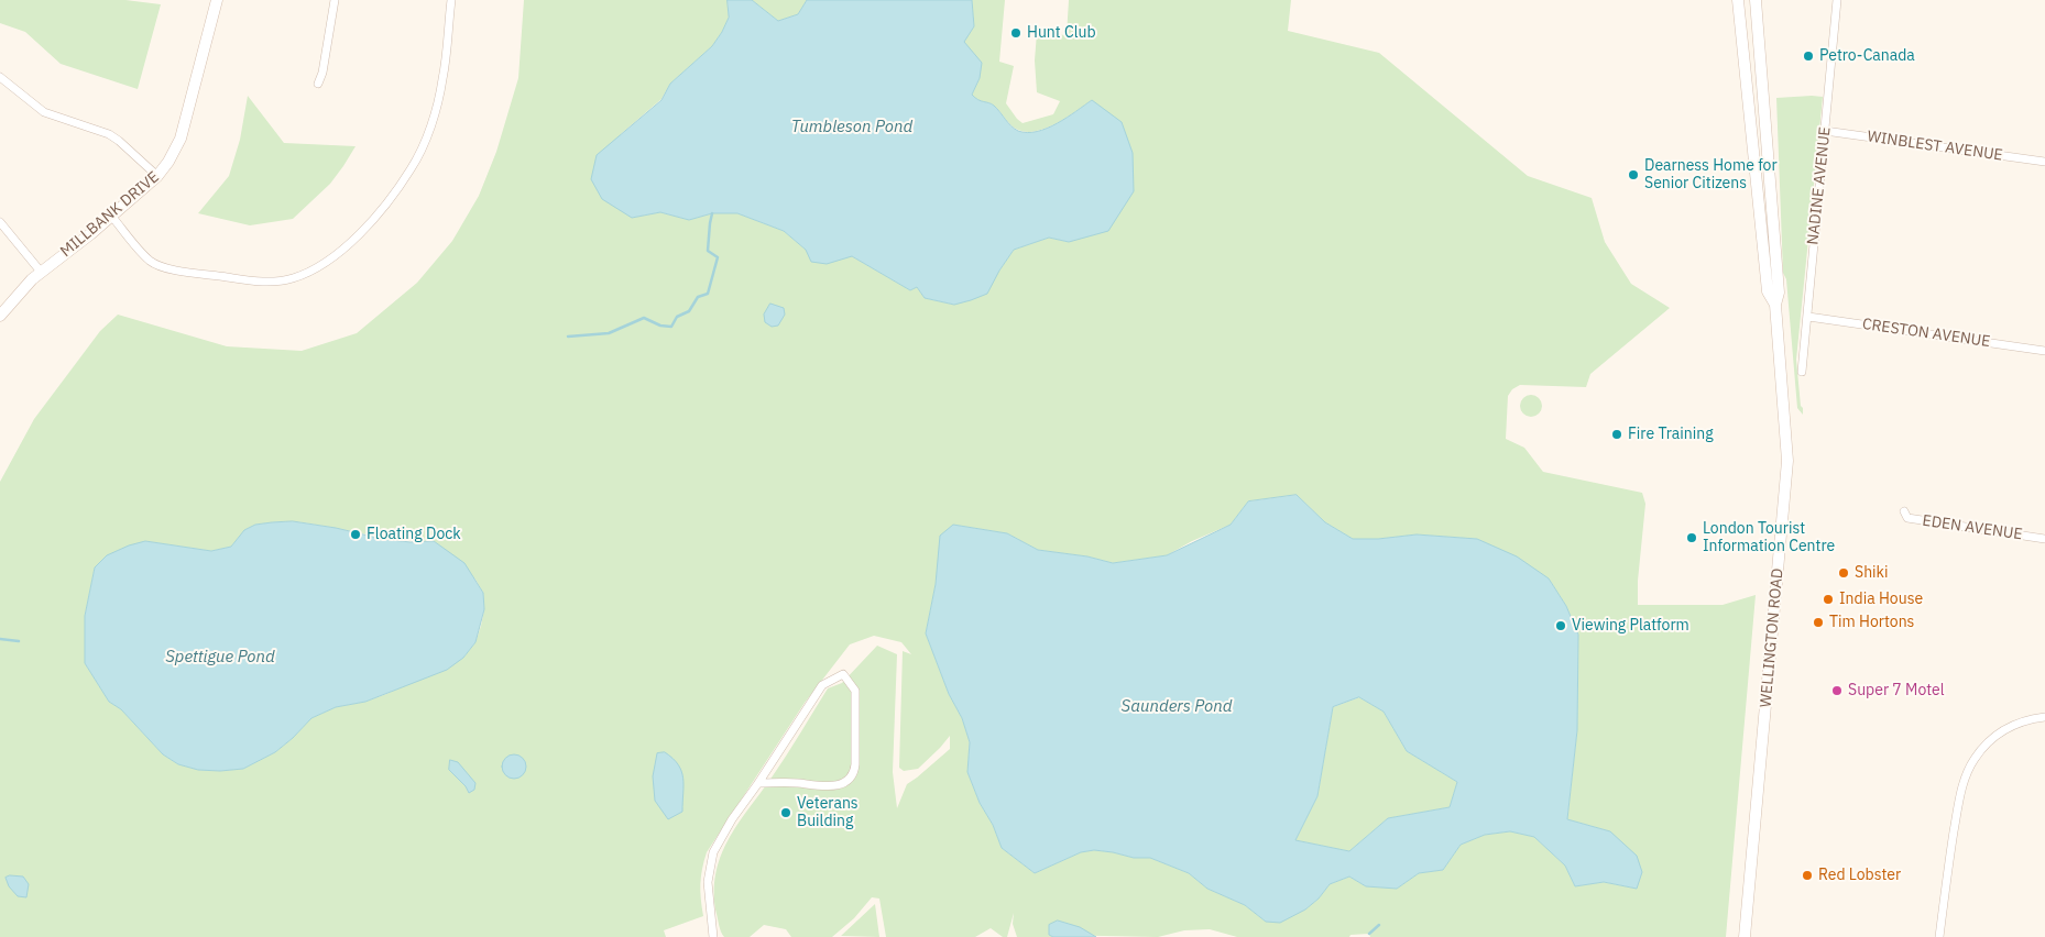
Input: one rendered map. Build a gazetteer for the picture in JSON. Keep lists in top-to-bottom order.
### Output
{
  "streets": {
    "main road": ["MILLBANK DRIVE", "WELLINGTON ROAD"],
    "street": [
      "WINBLEST AVENUE",
      "NADINE AVENUE",
      "CRESTON AVENUE",
      "EDEN AVENUE"
    ]
  },
  "crossings": [
    ["WINBLEST AVENUE", "NADINE AVENUE"],
    ["NADINE AVENUE", "CRESTON AVENUE"]
  ],
  "water": ["Tumbleson Pond", "Spettigue Pond", "Saunders Pond"],
  "places": [
    "Hunt Club",
    "Petro-Canada",
    "Dearness Home for Senior Citizens",
    "Fire Training",
    "Floating Dock",
    "London Tourist Information Centre",
    "Shiki",
    "India House",
    "Tim Hortons",
    "Viewing Platform",
    "Super 7 Motel",
    "Veterans Building",
    "Red Lobster"
  ]
}
